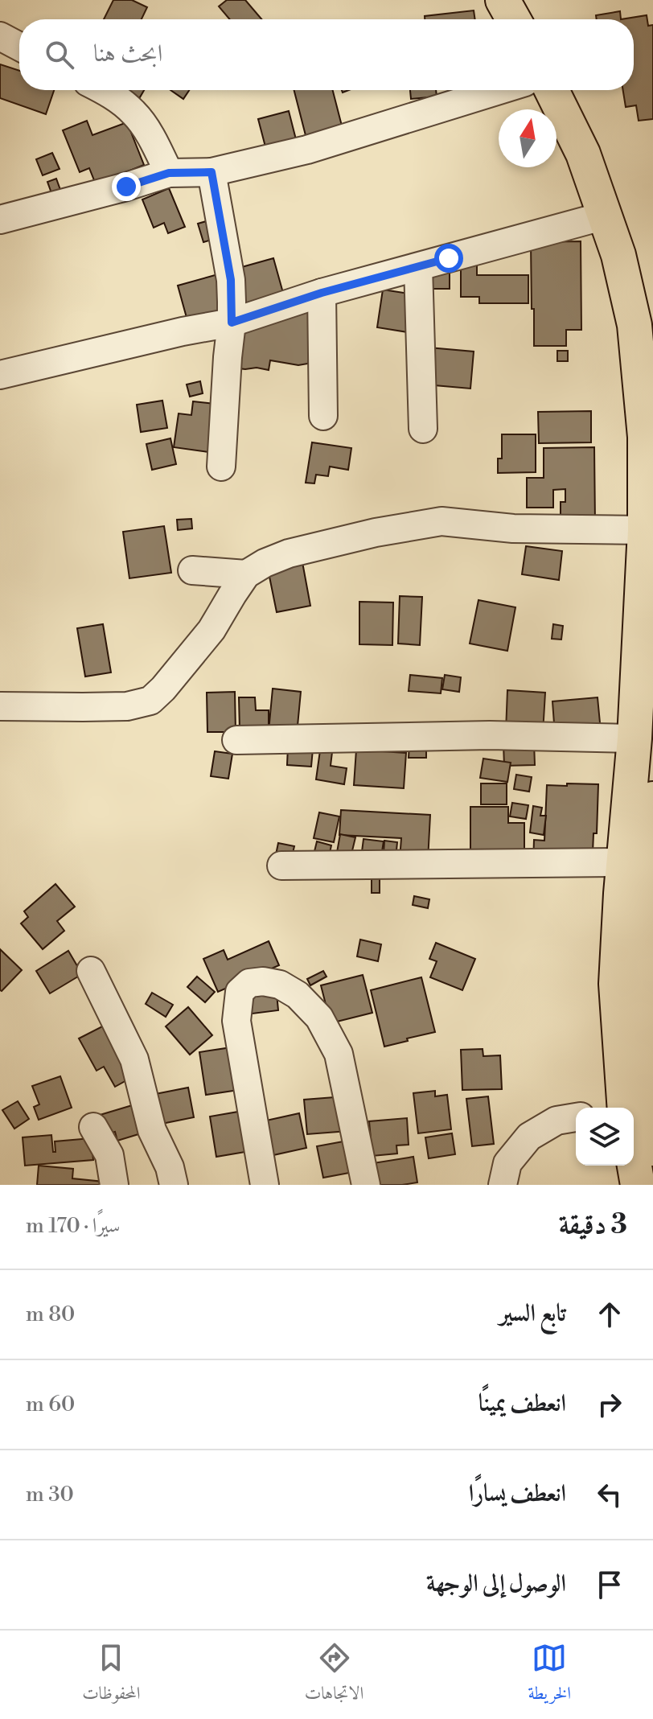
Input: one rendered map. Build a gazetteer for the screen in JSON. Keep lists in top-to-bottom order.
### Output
{
  "north": "top",
  "page": {
    "search": "ابحث هنا",
    "heading": ["3 دقيقة", "سيرًا · 170 m"],
    "list": [
      ["تابع السير", "80 m"],
      ["انعطف يمينًا", "60 m"],
      ["انعطف يسارًا", "30 m"],
      "الوصول إلى الوجهة"
    ],
    "nav": ["الخريطة", "الاتجاهات", "المحفوظات"]
  }
}
